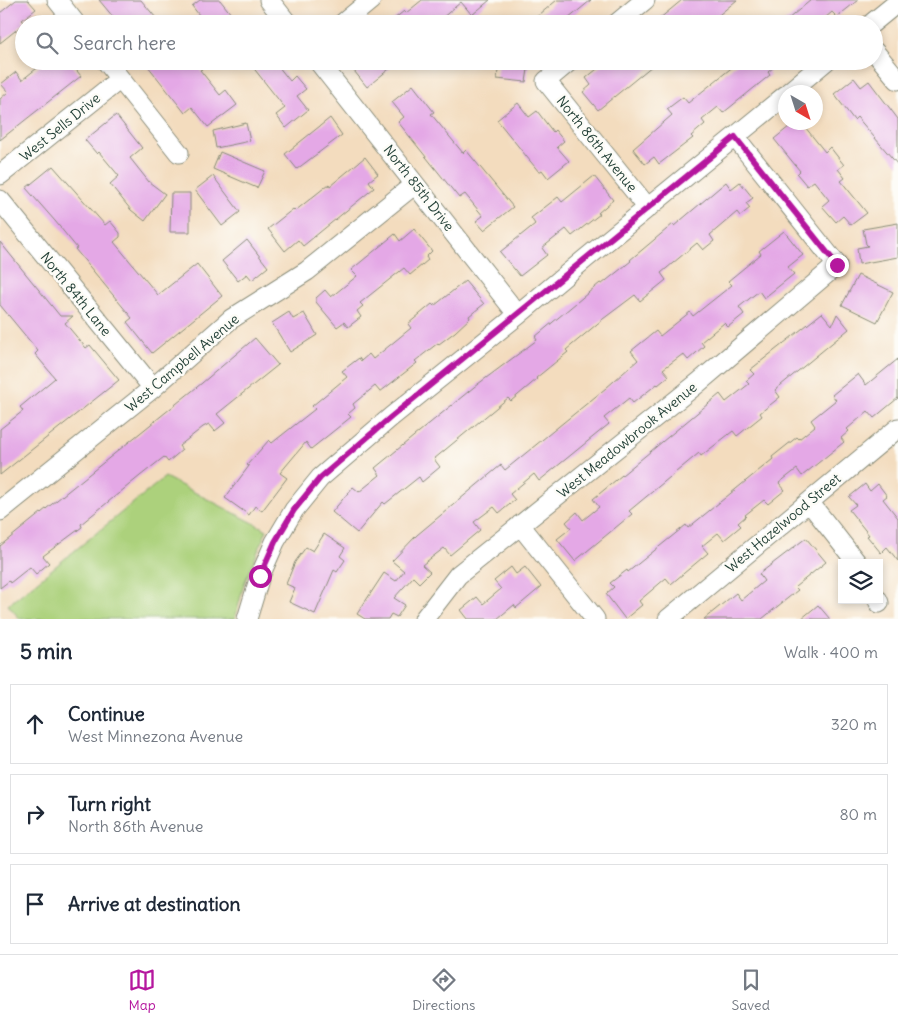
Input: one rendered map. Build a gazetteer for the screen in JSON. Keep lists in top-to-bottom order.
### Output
{
  "streets": {
    "street": [
      "West Sells Drive",
      "North 86th Avenue",
      "North 85th Drive",
      "North 84th Lane",
      "West Campbell Avenue",
      "West Meadowbrook Avenue",
      "West Hazelwood Street"
    ]
  },
  "crossings": [
    ["North 85th Drive", "West Campbell Avenue"],
    ["North 84th Lane", "West Campbell Avenue"]
  ],
  "north": "bottom right",
  "page": {
    "search": "Search here",
    "heading": ["5 min", "Walk · 400 m"],
    "list": [
      ["Continue", "West Minnezona Avenue", "320 m"],
      ["Turn right", "North 86th Avenue", "80 m"],
      "Arrive at destination"
    ],
    "nav": ["Map", "Directions", "Saved"]
  }
}
